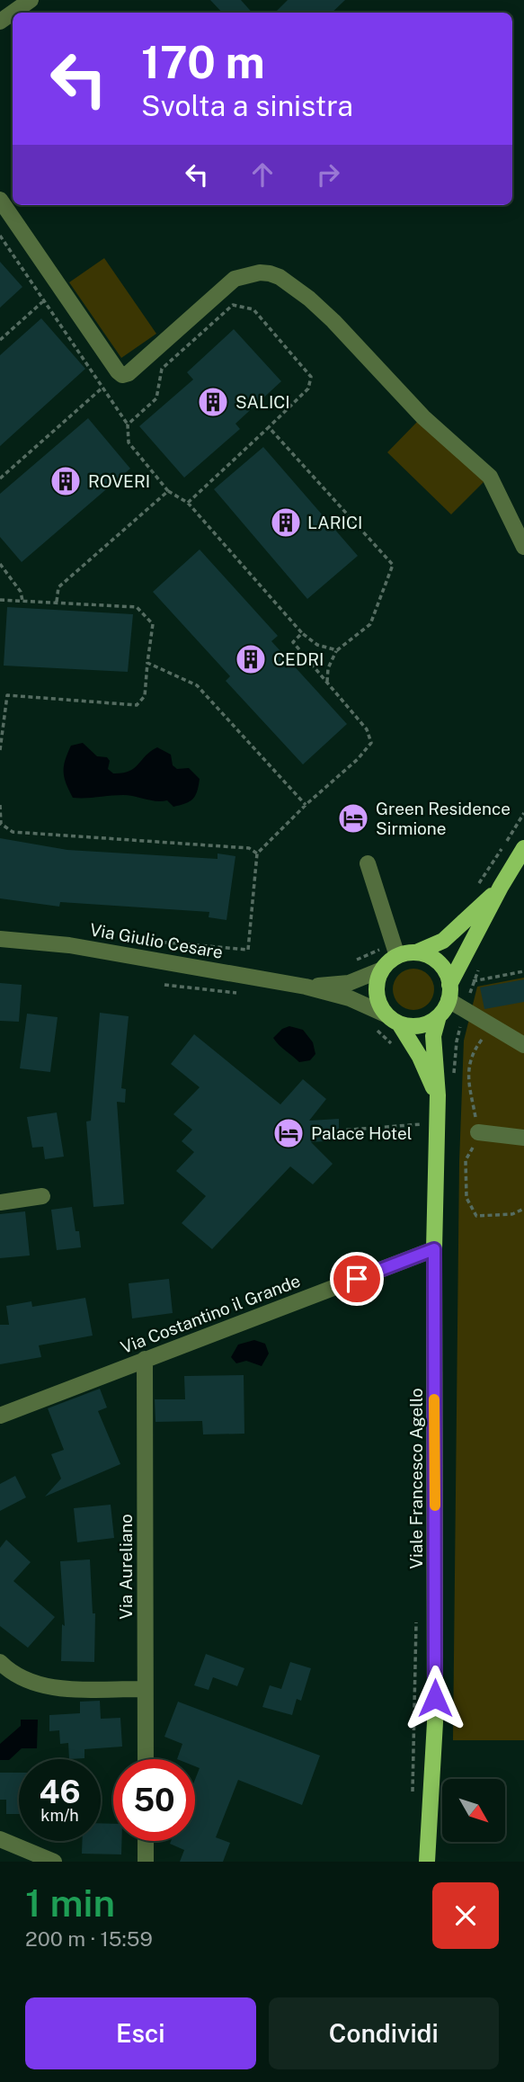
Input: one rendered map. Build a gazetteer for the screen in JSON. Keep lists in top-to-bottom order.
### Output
{
  "streets": {
    "main road": ["Viale Francesco Agello"],
    "street": ["Via Giulio Cesare", "Via Costantino il Grande", "Via Aureliano"]
  },
  "crossings": [
    ["Via Giulio Cesare", "Viale Francesco Agello"],
    ["Via Costantino il Grande", "Viale Francesco Agello"],
    ["Via Costantino il Grande", "Via Aureliano"]
  ],
  "places": {
    "building": [
      "SALICI",
      "ROVERI",
      "LARICI",
      "CEDRI"
    ],
    "hotel": ["Green Residence Sirmione", "Palace Hotel"]
  },
  "north": "bottom right",
  "page": {
    "turn": ["170 m", "Svolta a sinistra"],
    "speed": "46 km/h",
    "limit": "50",
    "heading": ["1 min", "200 m · 15:59"],
    "buttons": ["Esci", "Condividi"]
  }
}
